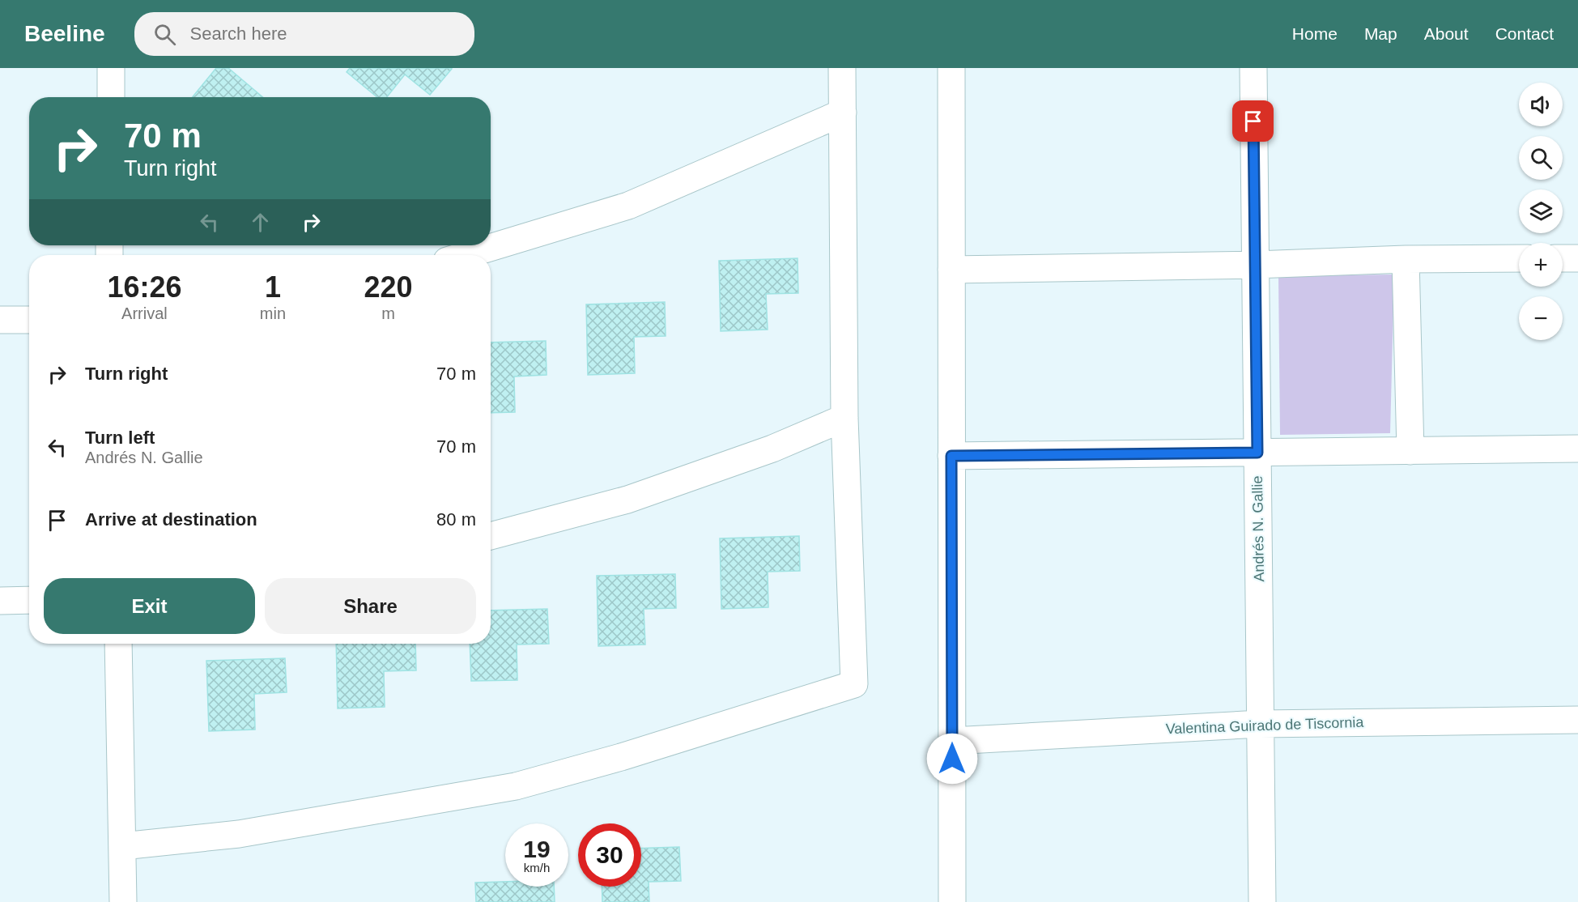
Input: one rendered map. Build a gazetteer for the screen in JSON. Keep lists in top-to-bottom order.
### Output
{
  "streets": {
    "street": ["Andrés N. Gallie", "Valentina Guirado de Tiscornia"]
  },
  "crossings": [
    ["Andrés N. Gallie", "Valentina Guirado de Tiscornia"]
  ],
  "page": {
    "header": "Beeline",
    "search": "Search here",
    "nav": [
      "Home",
      "Map",
      "About",
      "Contact"
    ],
    "map_buttons": ["+", "−"],
    "turn": ["70 m", "Turn right"],
    "eta": [
      "16:26",
      "Arrival",
      "1",
      "min",
      "220",
      "m"
    ],
    "list": [
      {
        "name": "Turn right",
        "value": "70 m"
      },
      {
        "name": "Turn left",
        "note": "Andrés N. Gallie",
        "value": "70 m"
      },
      {
        "name": "Arrive at destination",
        "value": "80 m"
      }
    ],
    "buttons": ["Exit", "Share"],
    "speed": "19 km/h",
    "limit": "30"
  }
}
